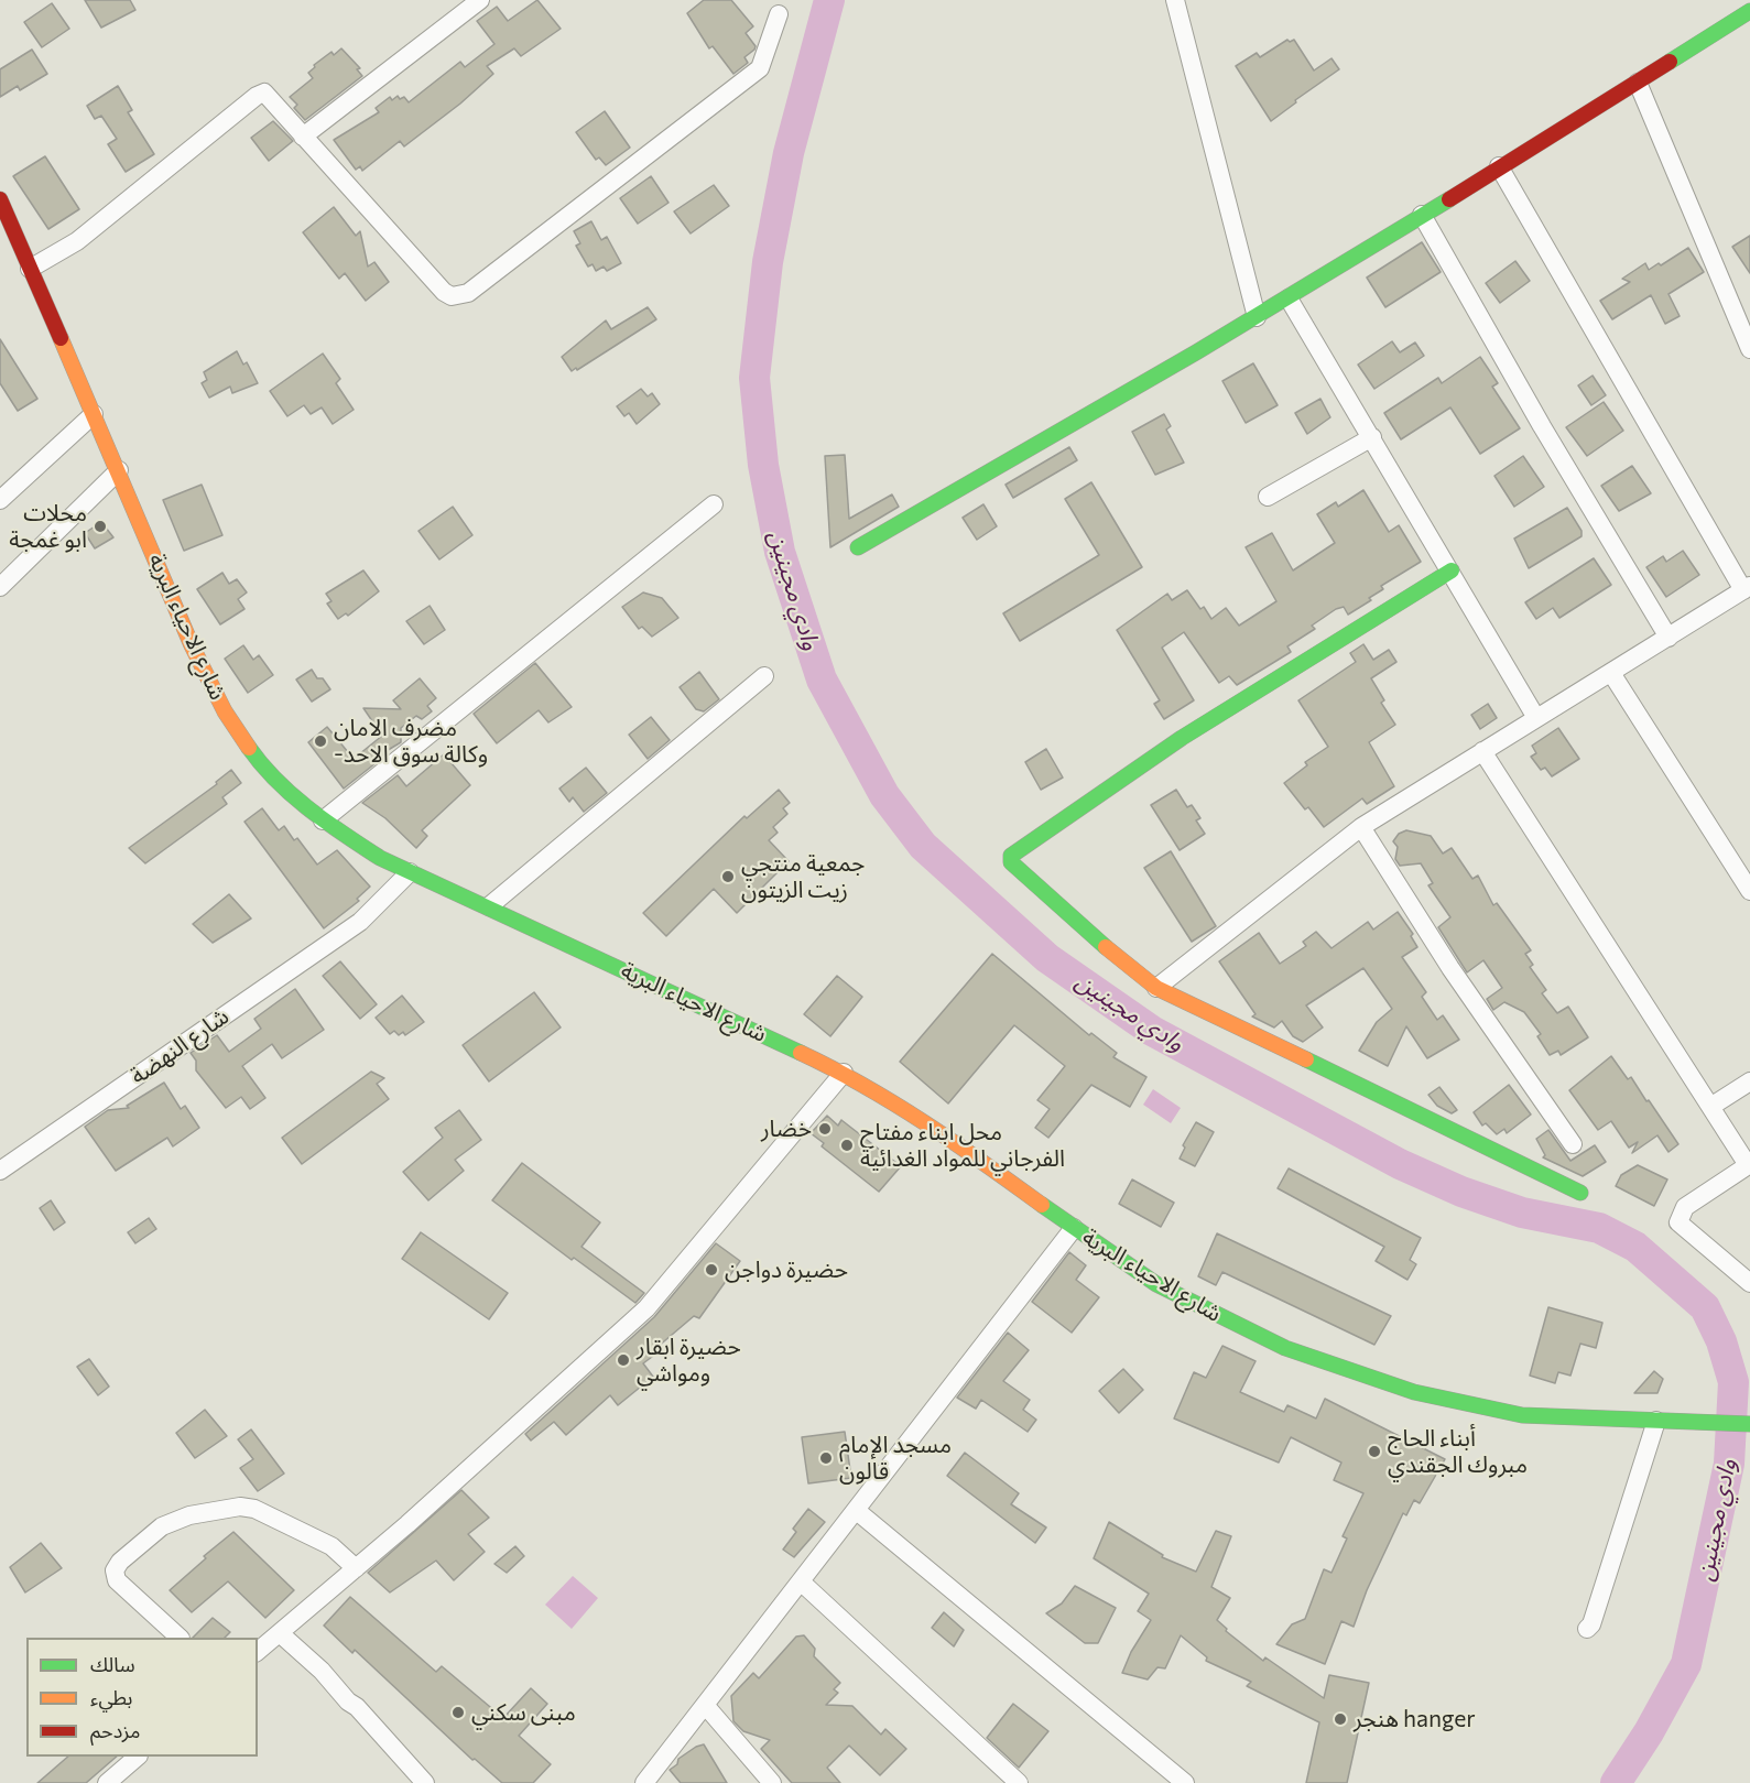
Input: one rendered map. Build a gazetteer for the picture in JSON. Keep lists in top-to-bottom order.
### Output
{
  "streets": {
    "main road": ["شارع الاحياء البرية"],
    "street": ["شارع النهضة"]
  },
  "crossings": [
    ["شارع الاحياء البرية", "شارع النهضة"]
  ],
  "water": ["وادي مجينين"],
  "places": [
    "محلات ابو غمجة",
    "مضرف الامان -وكالة سوق الاحد",
    "جمعية منتجي زيت الزيتون",
    "خضار",
    "محل ابناء مفتاح الفرجاني للمواد الغدائية",
    "حضيرة دواجن",
    "حضيرة ابقار ومواشي",
    "أبناء الحاج مبروك الجقندي",
    "مسجد الإمام قالون",
    "مبنى سكني",
    "هنجر hanger"
  ],
  "legend": ["سالك", "بطيء", "مزدحم"]
}
